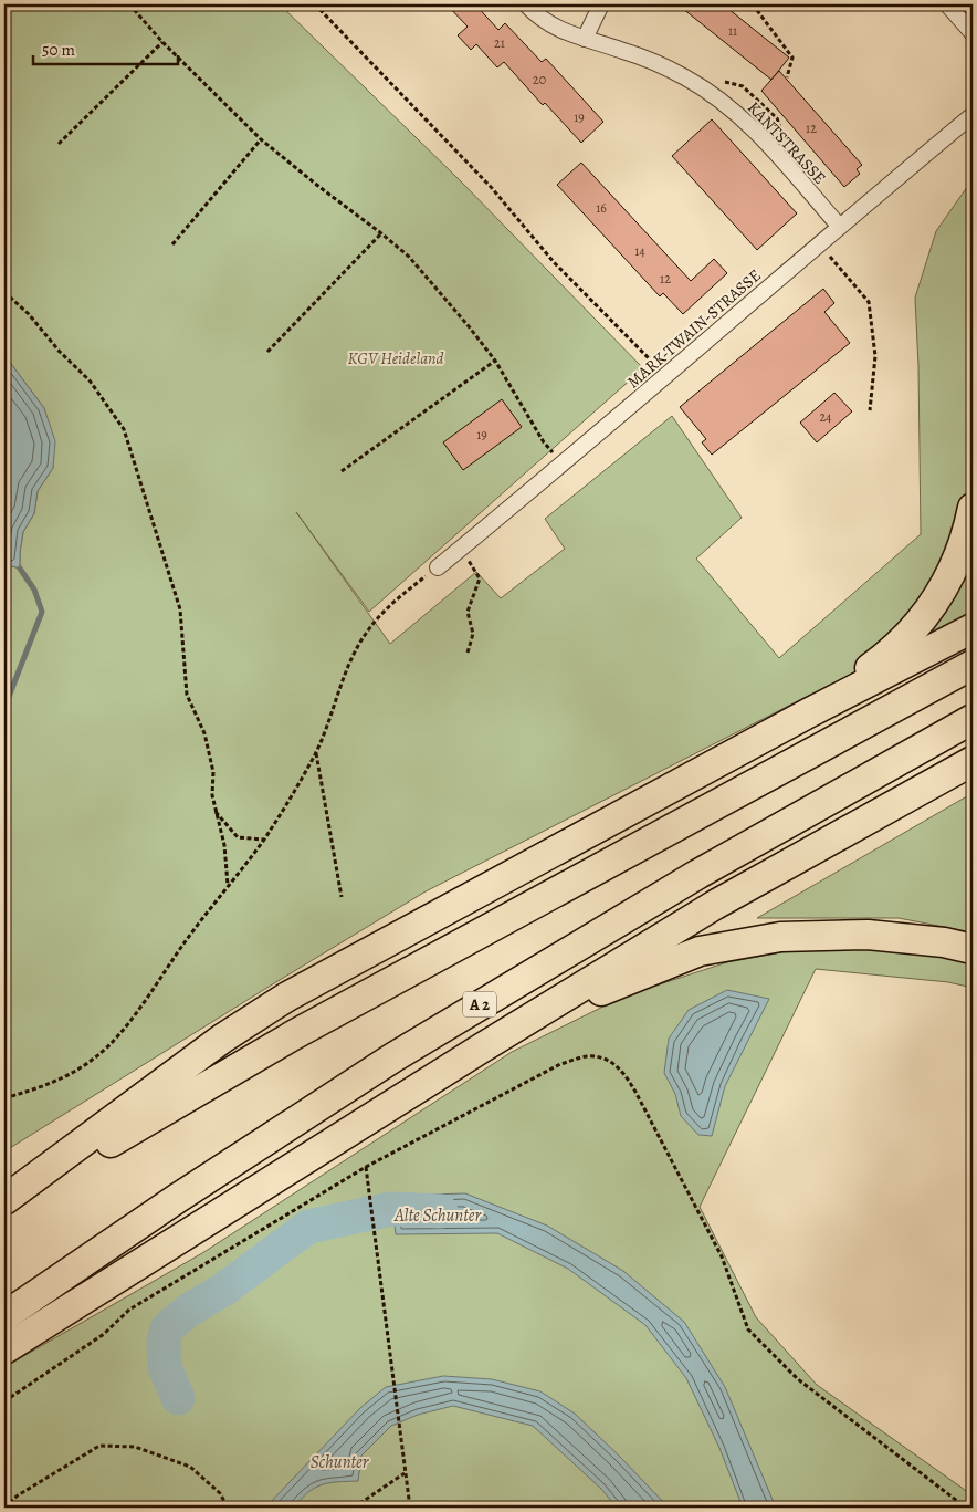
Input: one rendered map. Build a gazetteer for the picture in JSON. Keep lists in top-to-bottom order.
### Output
{
  "streets": {
    "highway": ["A 2"],
    "street": ["KANTSTRASSE", "MARK-TWAIN-STRASSE"]
  },
  "crossings": [
    ["KANTSTRASSE", "MARK-TWAIN-STRASSE"]
  ],
  "water": ["Alte Schunter", "Schunter"],
  "parks": ["KGV Heideland"],
  "house_numbers": [
    "11",
    "21",
    "20",
    "19",
    "12",
    "16",
    "14",
    "12",
    "24",
    "19"
  ],
  "scale_bar": "50 m"
}
